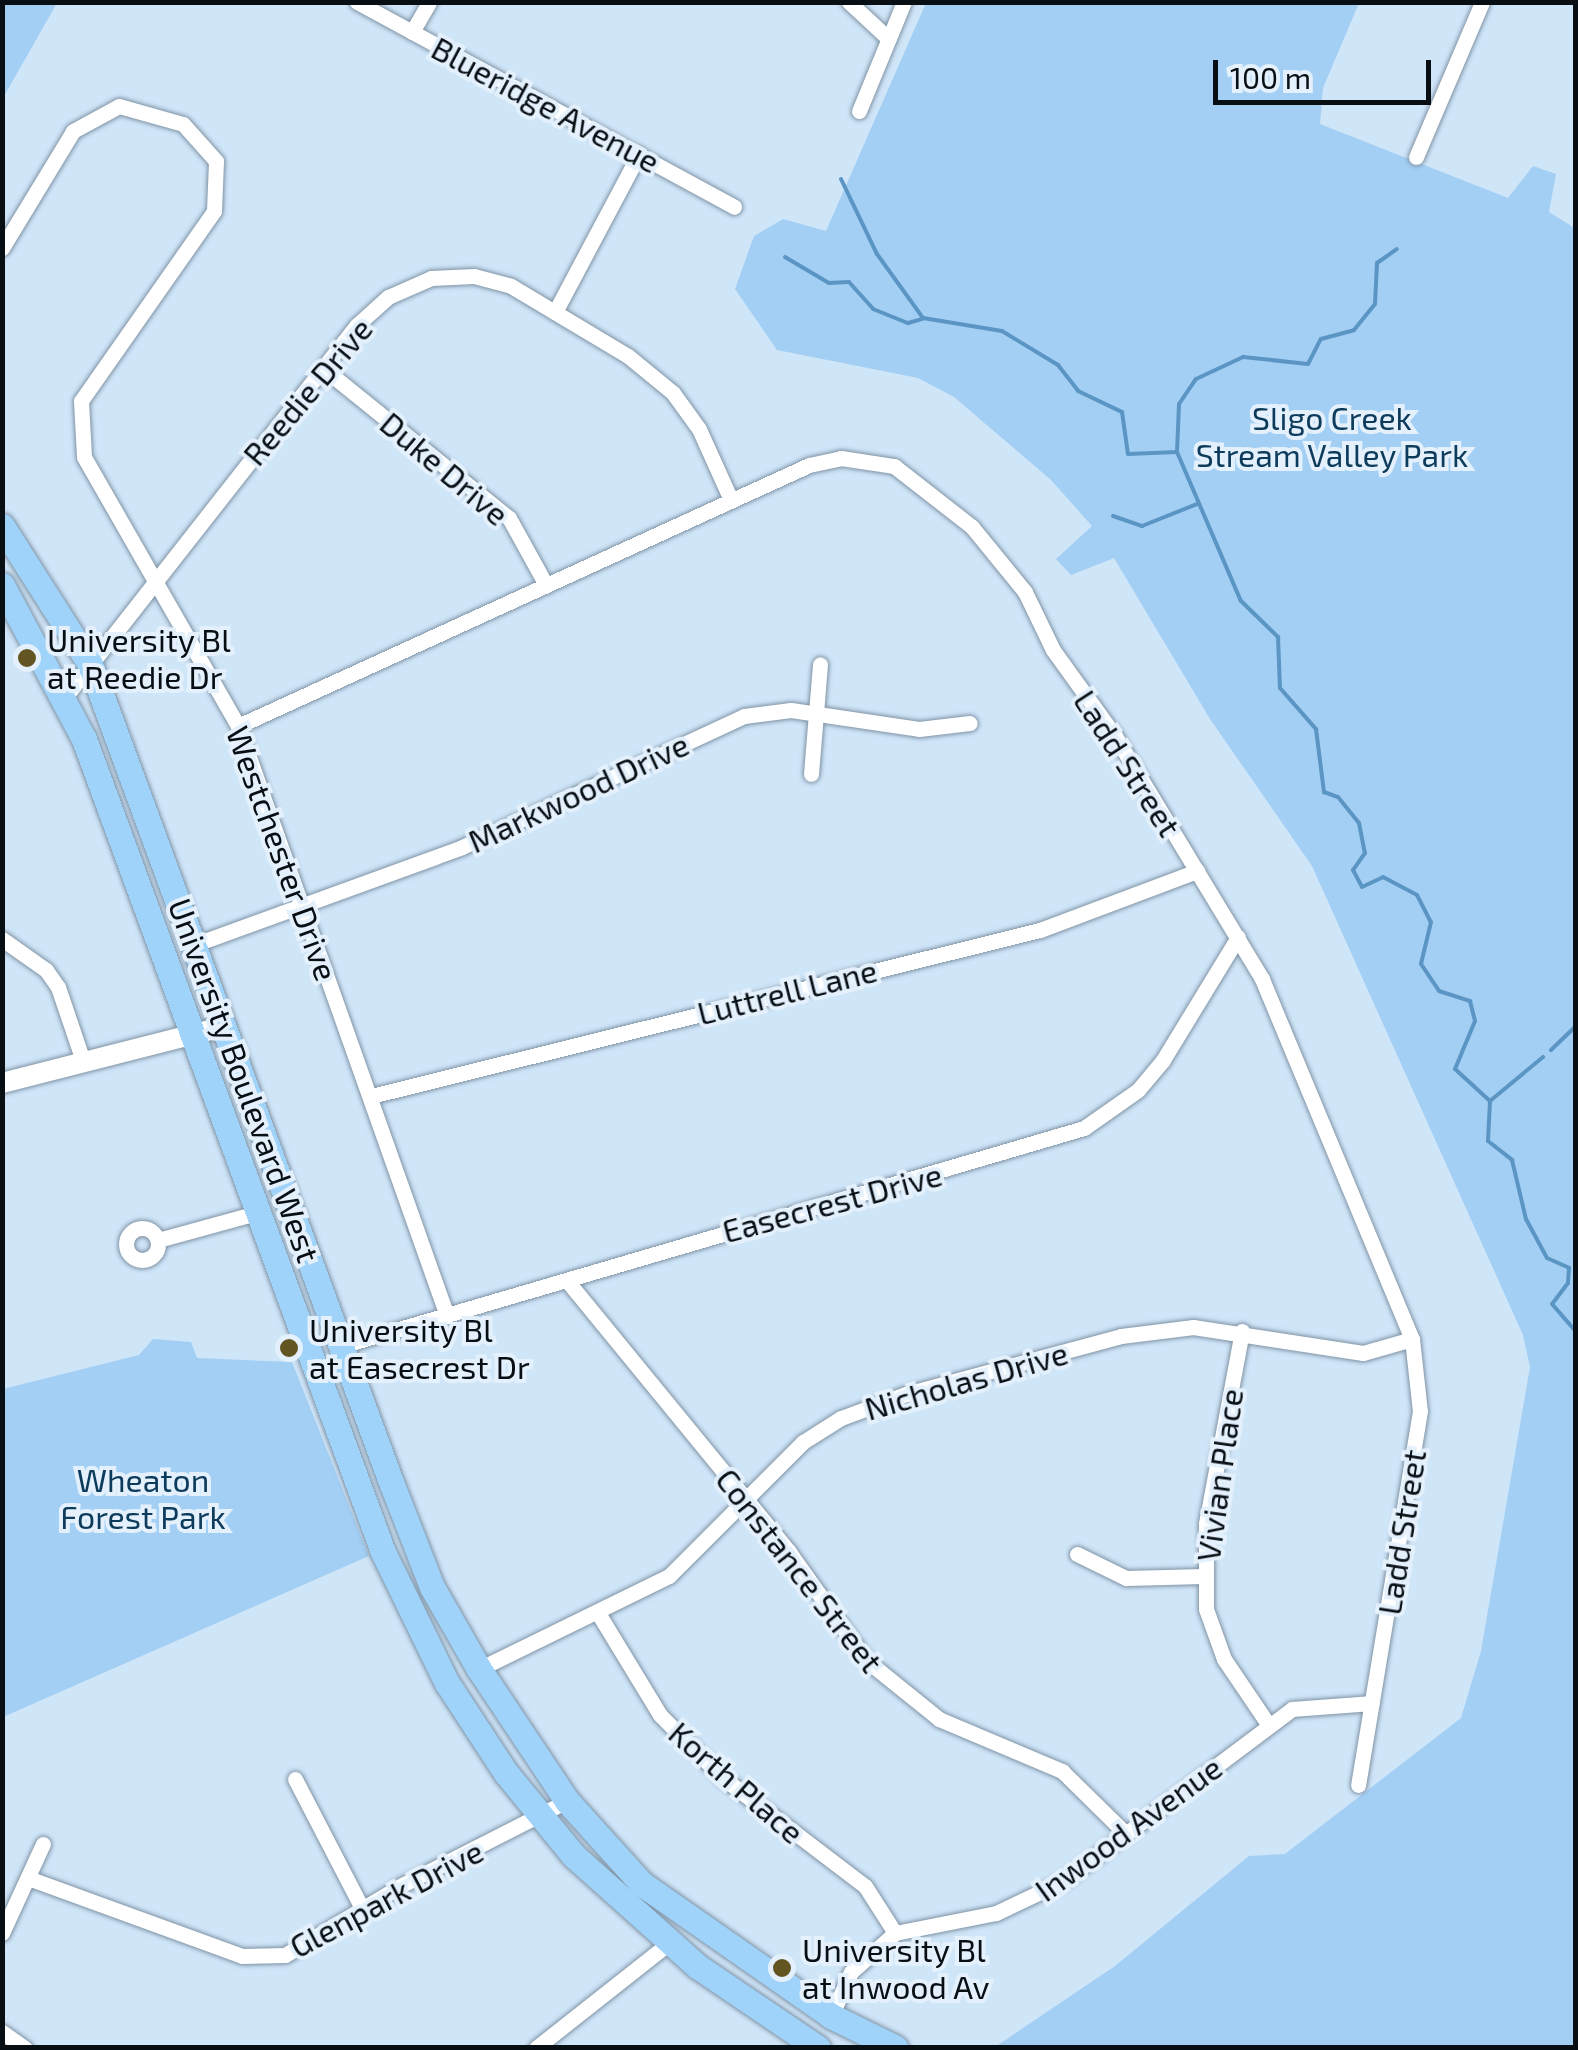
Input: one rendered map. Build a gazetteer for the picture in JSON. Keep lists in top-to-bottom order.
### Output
{
  "streets": {
    "main road": ["University Boulevard West"],
    "street": [
      "Blueridge Avenue",
      "Reedie Drive",
      "Duke Drive",
      "Ladd Street",
      "Markwood Drive",
      "Westchester Drive",
      "Luttrell Lane",
      "Easecrest Drive",
      "Nicholas Drive",
      "Vivian Place",
      "Constance Street",
      "Korth Place",
      "Inwood Avenue",
      "Glenpark Drive"
    ]
  },
  "crossings": [
    ["Reedie Drive", "Duke Drive"],
    ["Reedie Drive", "Ladd Street"],
    ["Reedie Drive", "Westchester Drive"],
    ["Reedie Drive", "University Boulevard West"],
    ["Duke Drive", "Ladd Street"],
    ["Ladd Street", "Westchester Drive"],
    ["Ladd Street", "Luttrell Lane"],
    ["Ladd Street", "Easecrest Drive"],
    ["Ladd Street", "Nicholas Drive"],
    ["Ladd Street", "Inwood Avenue"],
    ["Markwood Drive", "Westchester Drive"],
    ["Markwood Drive", "University Boulevard West"],
    ["Westchester Drive", "Luttrell Lane"],
    ["Westchester Drive", "Easecrest Drive"],
    ["University Boulevard West", "Easecrest Drive"],
    ["University Boulevard West", "Nicholas Drive"],
    ["University Boulevard West", "Inwood Avenue"],
    ["University Boulevard West", "Glenpark Drive"],
    ["Easecrest Drive", "Constance Street"],
    ["Nicholas Drive", "Vivian Place"],
    ["Nicholas Drive", "Constance Street"],
    ["Nicholas Drive", "Korth Place"],
    ["Vivian Place", "Inwood Avenue"],
    ["Constance Street", "Inwood Avenue"],
    ["Korth Place", "Inwood Avenue"]
  ],
  "parks": ["Sligo Creek Stream Valley Park", "Wheaton Forest Park"],
  "places": ["University Bl at Reedie Dr", "University Bl at Easecrest Dr", "University Bl at Inwood Av"],
  "scale_bar": "100 m"
}
